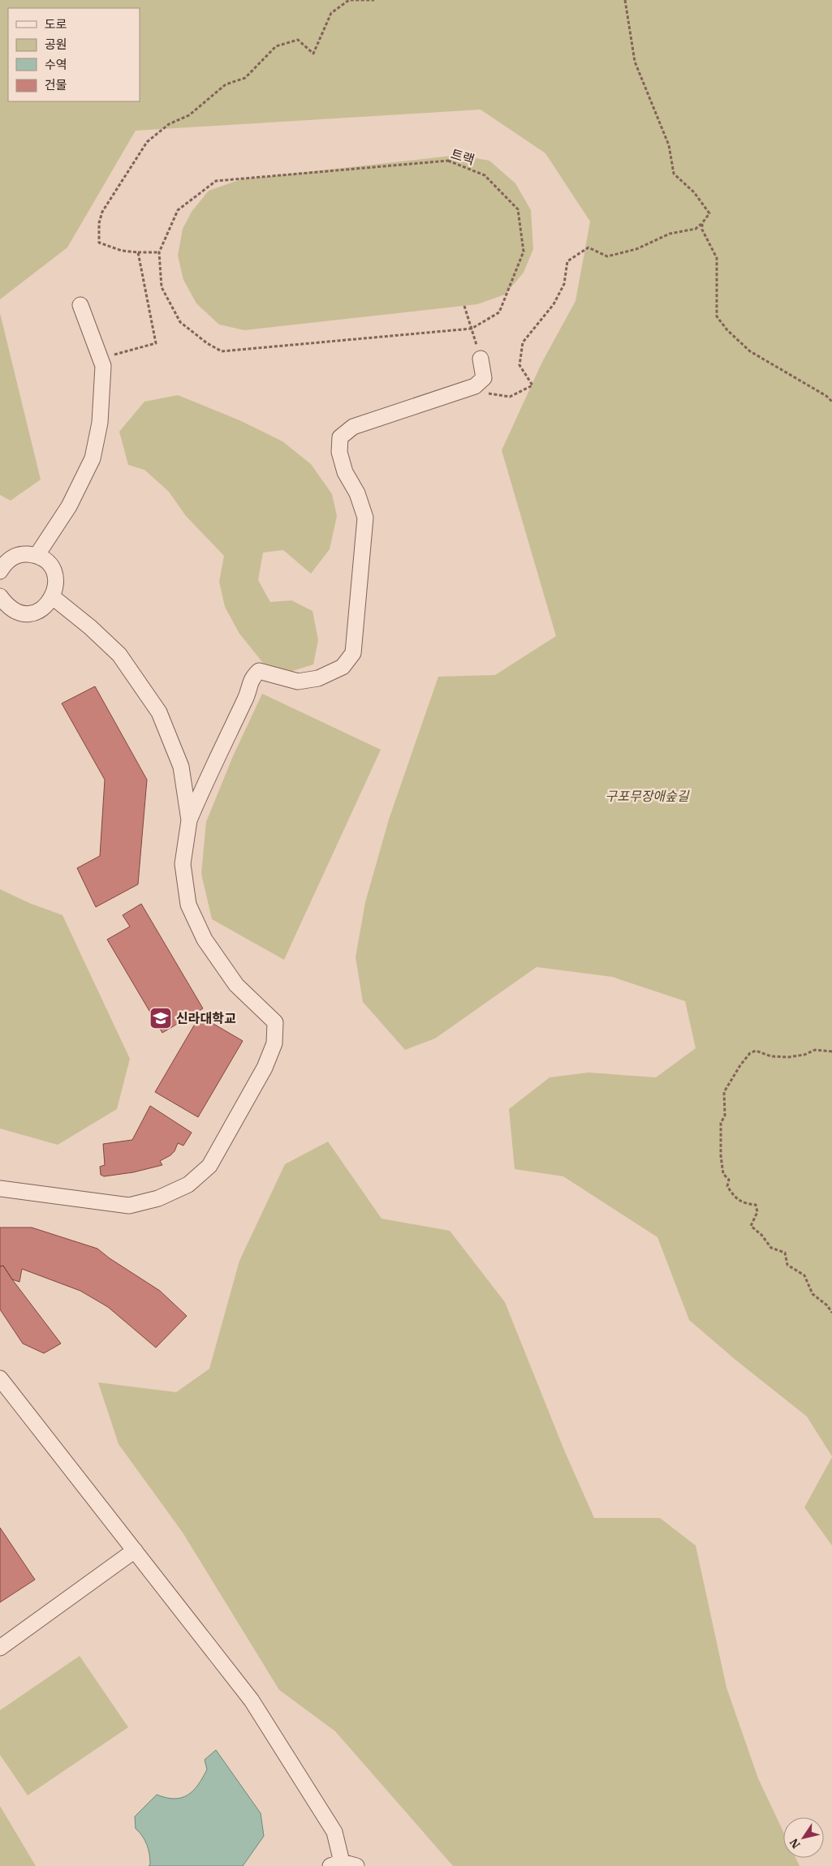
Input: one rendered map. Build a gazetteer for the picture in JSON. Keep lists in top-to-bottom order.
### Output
{
  "streets": {
    "path": ["트랙"]
  },
  "parks": ["구포무장애숲길"],
  "places": {
    "school or university": ["신라대학교"]
  },
  "legend": [
    "도로",
    "공원",
    "수역",
    "건물"
  ],
  "north": "bottom left"
}
